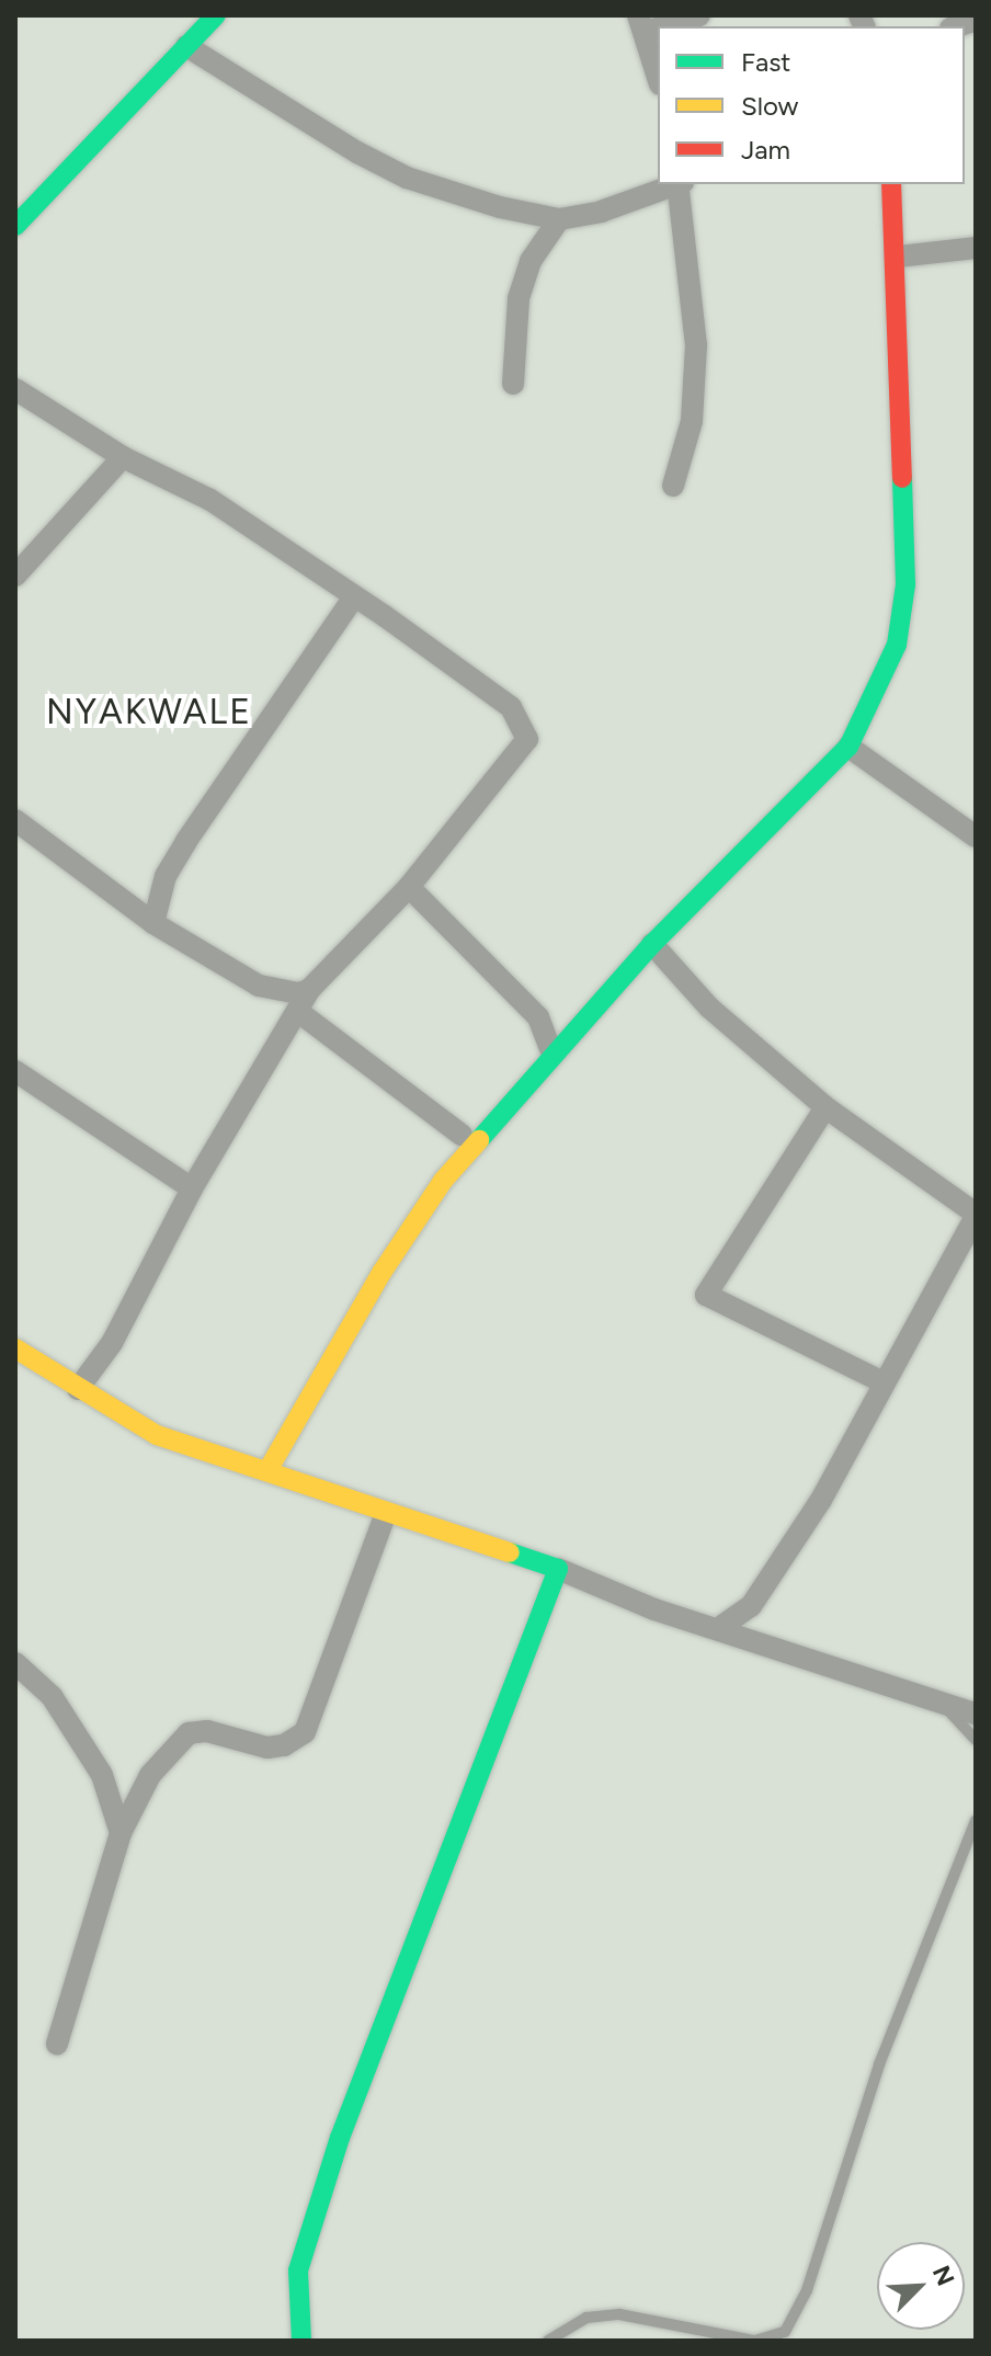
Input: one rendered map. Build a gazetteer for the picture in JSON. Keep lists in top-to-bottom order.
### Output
{
  "districts": ["NYAKWALE"],
  "legend": ["Fast", "Slow", "Jam"],
  "north": "top right"
}
